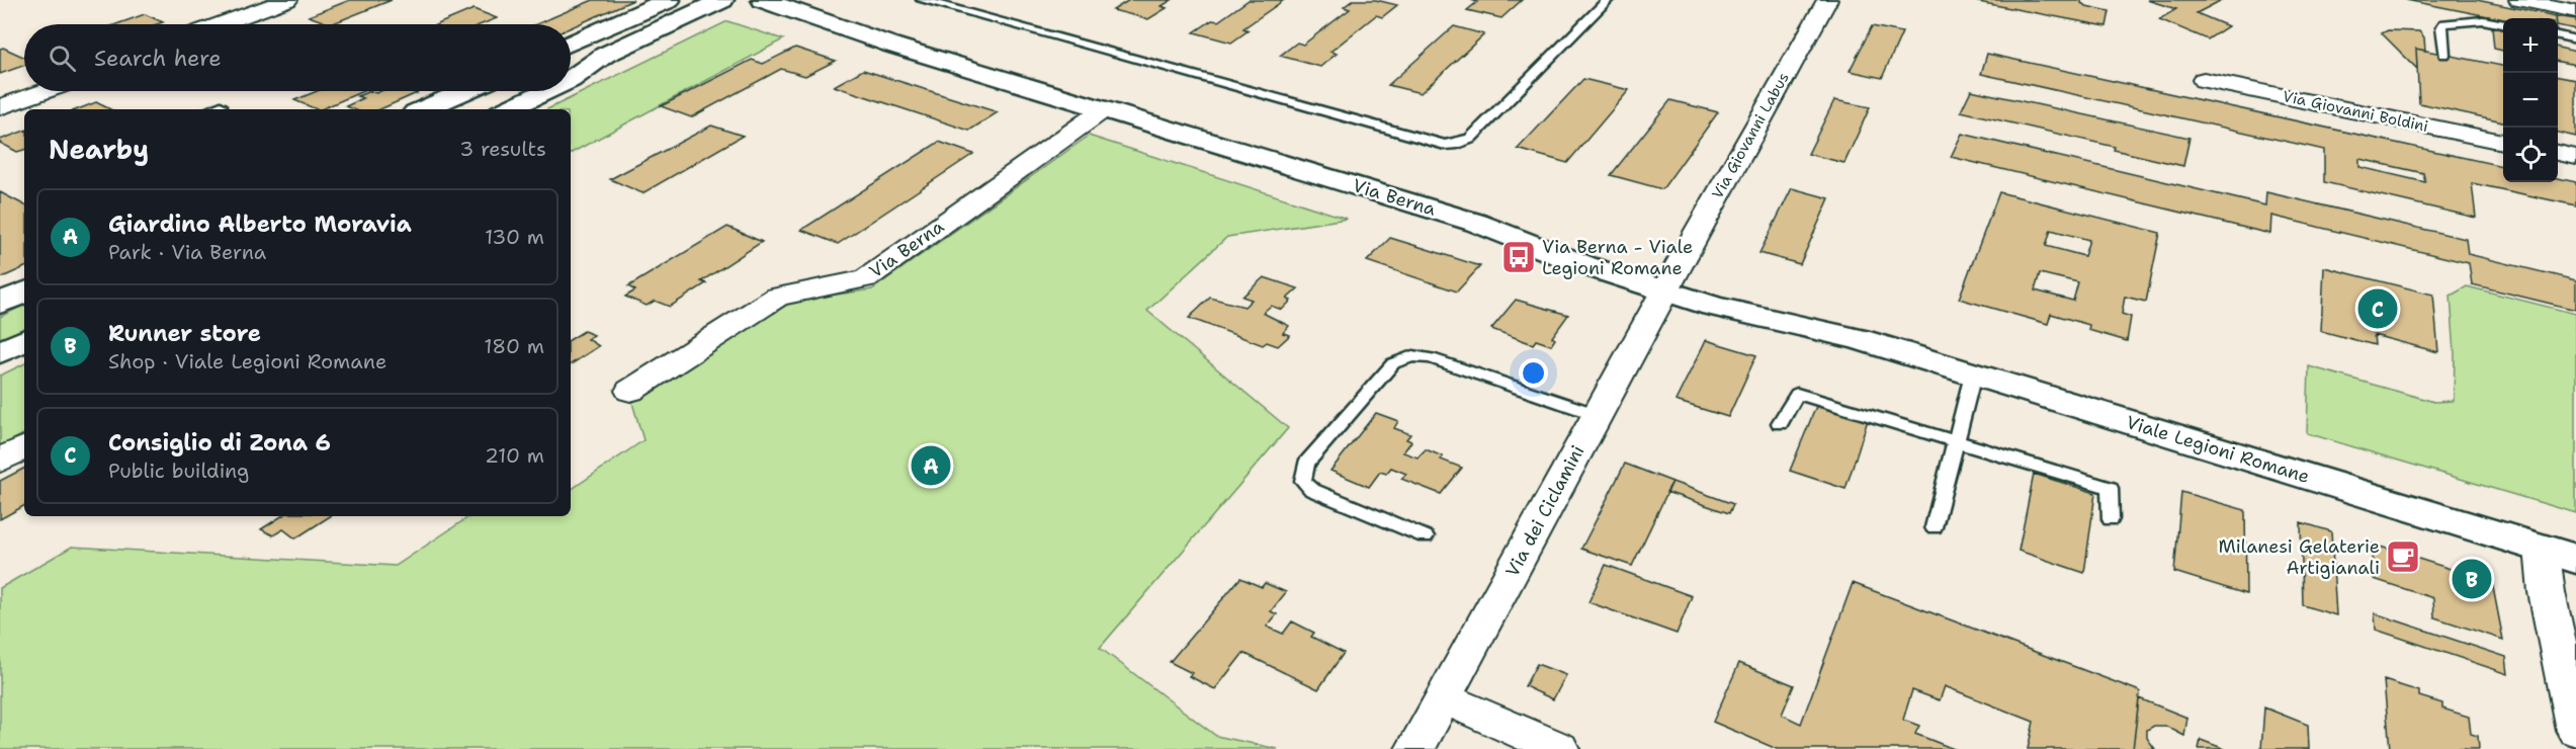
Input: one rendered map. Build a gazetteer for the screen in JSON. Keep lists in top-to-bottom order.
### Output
{
  "streets": {
    "main road": ["Via Berna", "Viale Legioni Romane"],
    "street": ["Via Giovanni Boldini", "Via Giovanni Labus", "Via dei Ciclamini"]
  },
  "crossings": [
    ["Via Giovanni Labus", "Via Berna"],
    ["Via Giovanni Labus", "Viale Legioni Romane"],
    ["Via Giovanni Labus", "Via dei Ciclamini"],
    ["Via Berna", "Viale Legioni Romane"],
    ["Via Berna", "Via dei Ciclamini"],
    ["Viale Legioni Romane", "Via dei Ciclamini"]
  ],
  "places": {
    "bus stop": ["Via Berna - Viale Legioni Romane"],
    "cafe": ["Milanesi Gelaterie Artigianali"]
  },
  "page": {
    "map_buttons": ["+", "−"],
    "search": "Search here",
    "heading": ["Nearby", "3 results"],
    "list": [
      {
        "mark": "A",
        "name": "Giardino Alberto Moravia",
        "note": "Park · Via Berna",
        "value": "130 m"
      },
      {
        "mark": "B",
        "name": "Runner store",
        "note": "Shop · Viale Legioni Romane",
        "value": "180 m"
      },
      {
        "mark": "C",
        "name": "Consiglio di Zona 6",
        "note": "Public building",
        "value": "210 m"
      }
    ],
    "pins": ["C", "A", "B"]
  }
}
